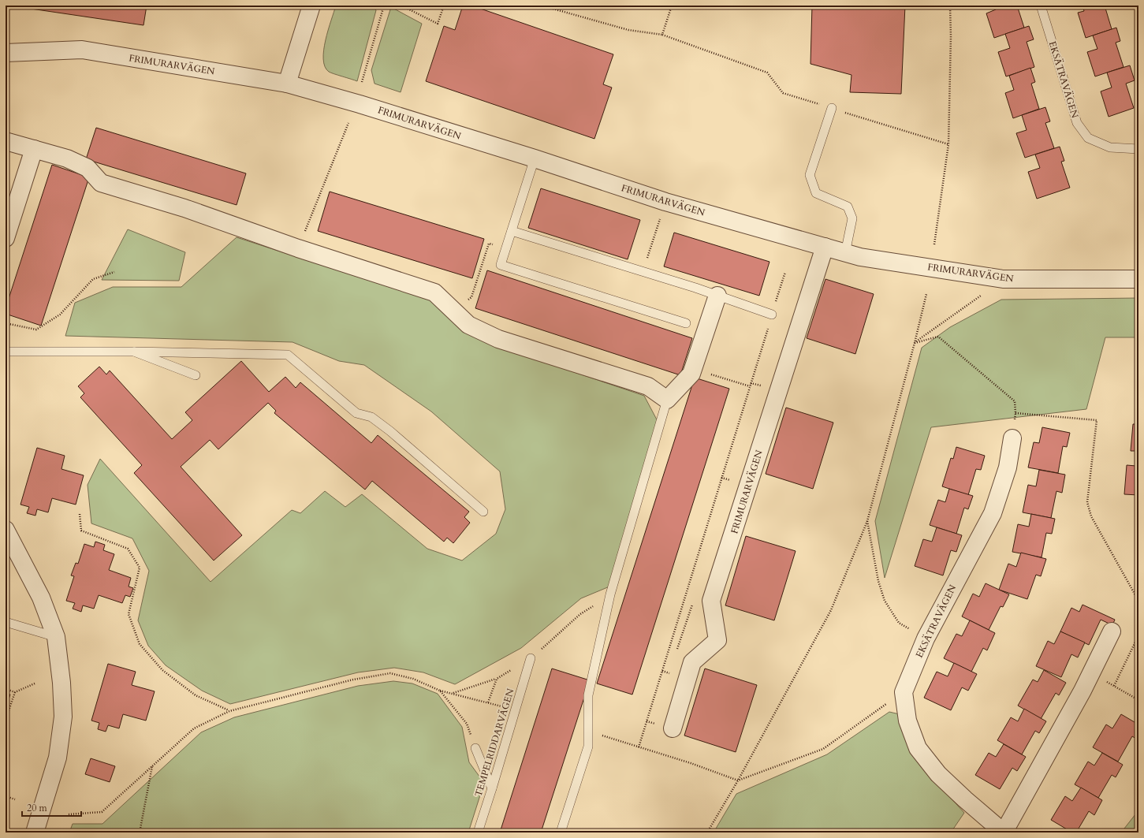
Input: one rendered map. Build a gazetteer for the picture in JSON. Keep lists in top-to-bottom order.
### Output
{
  "streets": {
    "street": ["FRIMURARVÄGEN", "EKSÄTRAVÄGEN"],
    "lane": ["TEMPELRIDDARVÄGEN"]
  },
  "scale_bar": "20 m"
}
